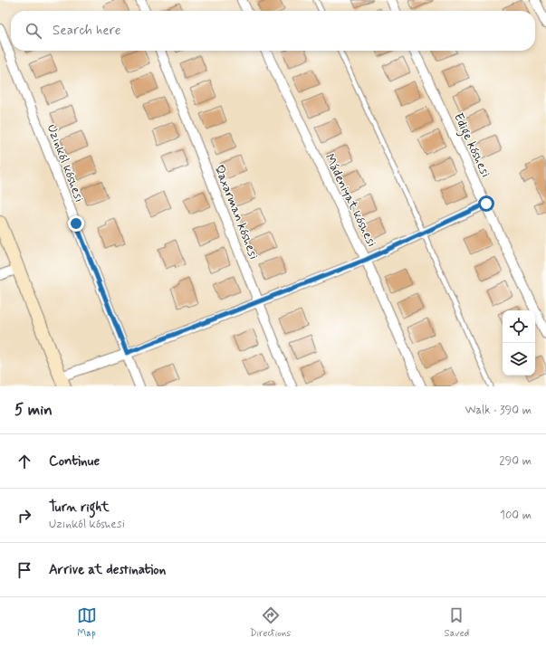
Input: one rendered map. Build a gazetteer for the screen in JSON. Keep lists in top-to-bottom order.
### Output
{
  "streets": {
    "street": [
      "Edige kóshesi",
      "Uzınkól kóshesi",
      "Mádeniyat kóshesi",
      "Qaxarman kóshesi"
    ]
  },
  "page": {
    "search": "Search here",
    "heading": ["5 min", "Walk · 390 m"],
    "list": [
      ["Continue", "290 m"],
      ["Turn right", "Uzınkól kóshesi", "100 m"],
      "Arrive at destination"
    ],
    "nav": ["Map", "Directions", "Saved"]
  }
}
